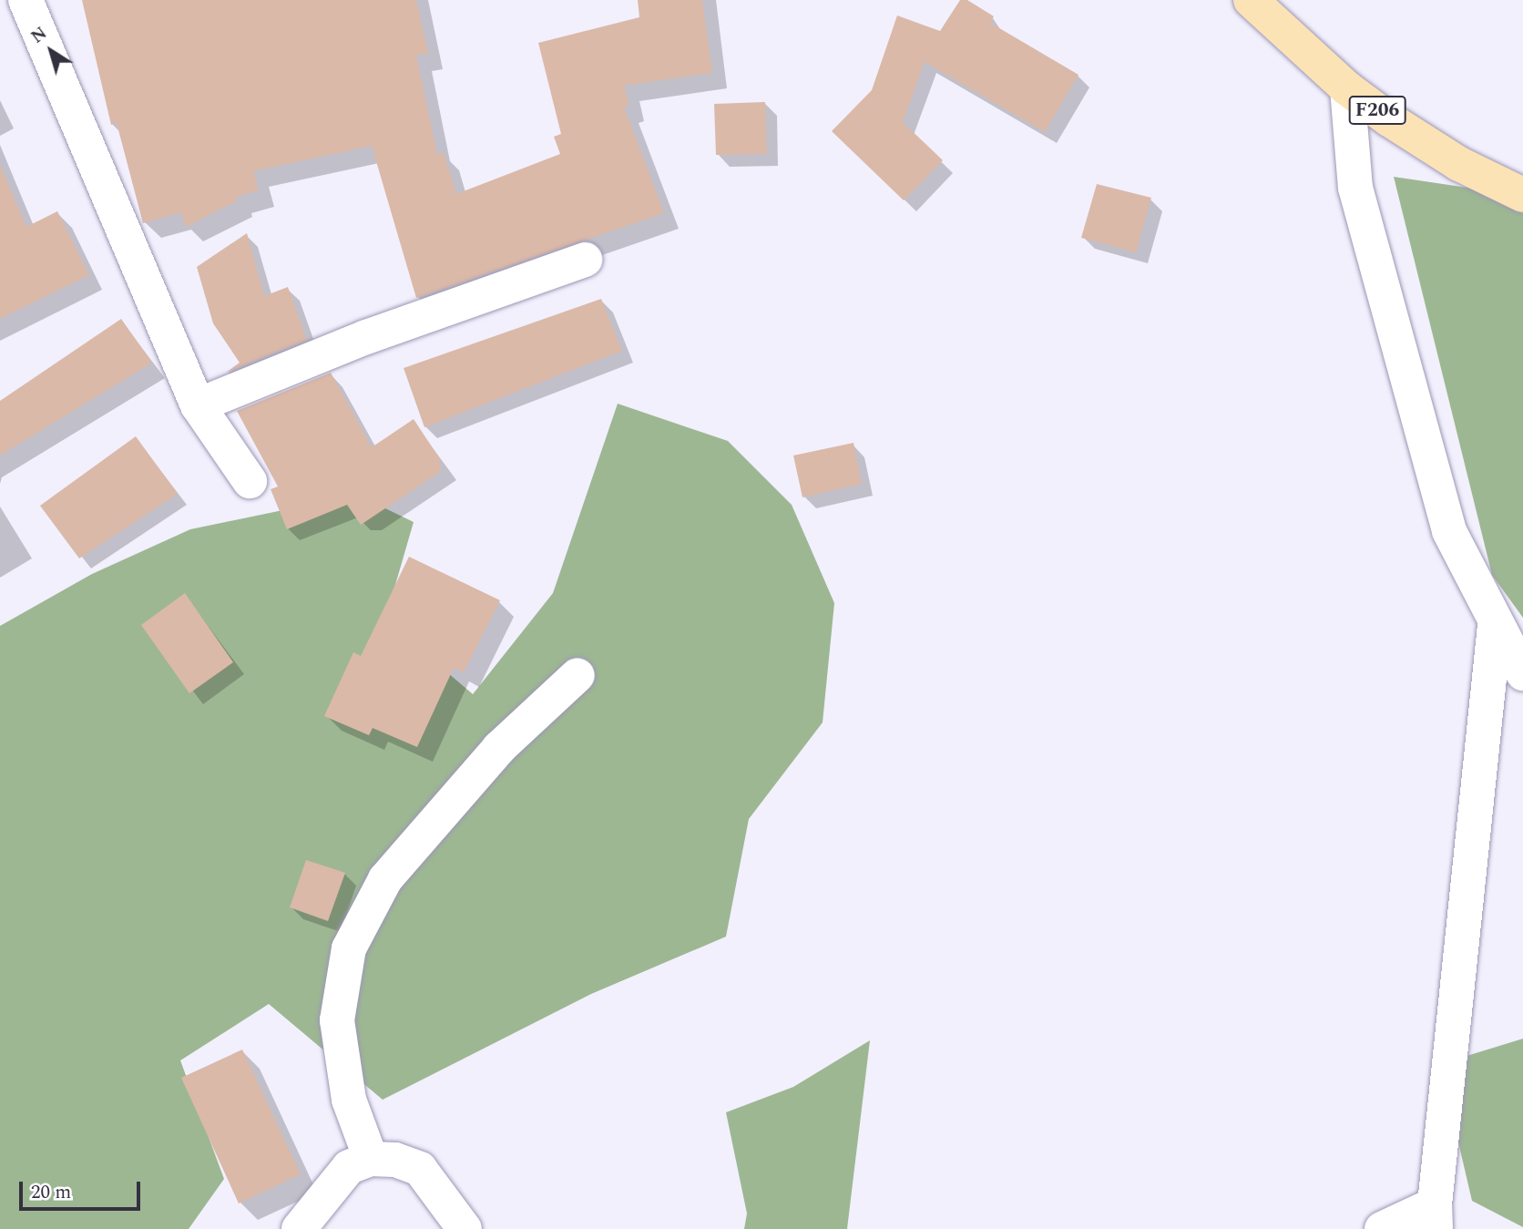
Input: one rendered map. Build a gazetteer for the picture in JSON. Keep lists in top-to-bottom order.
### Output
{
  "streets": {
    "main road": ["F206"]
  },
  "scale_bar": "20 m",
  "north": "top left"
}
